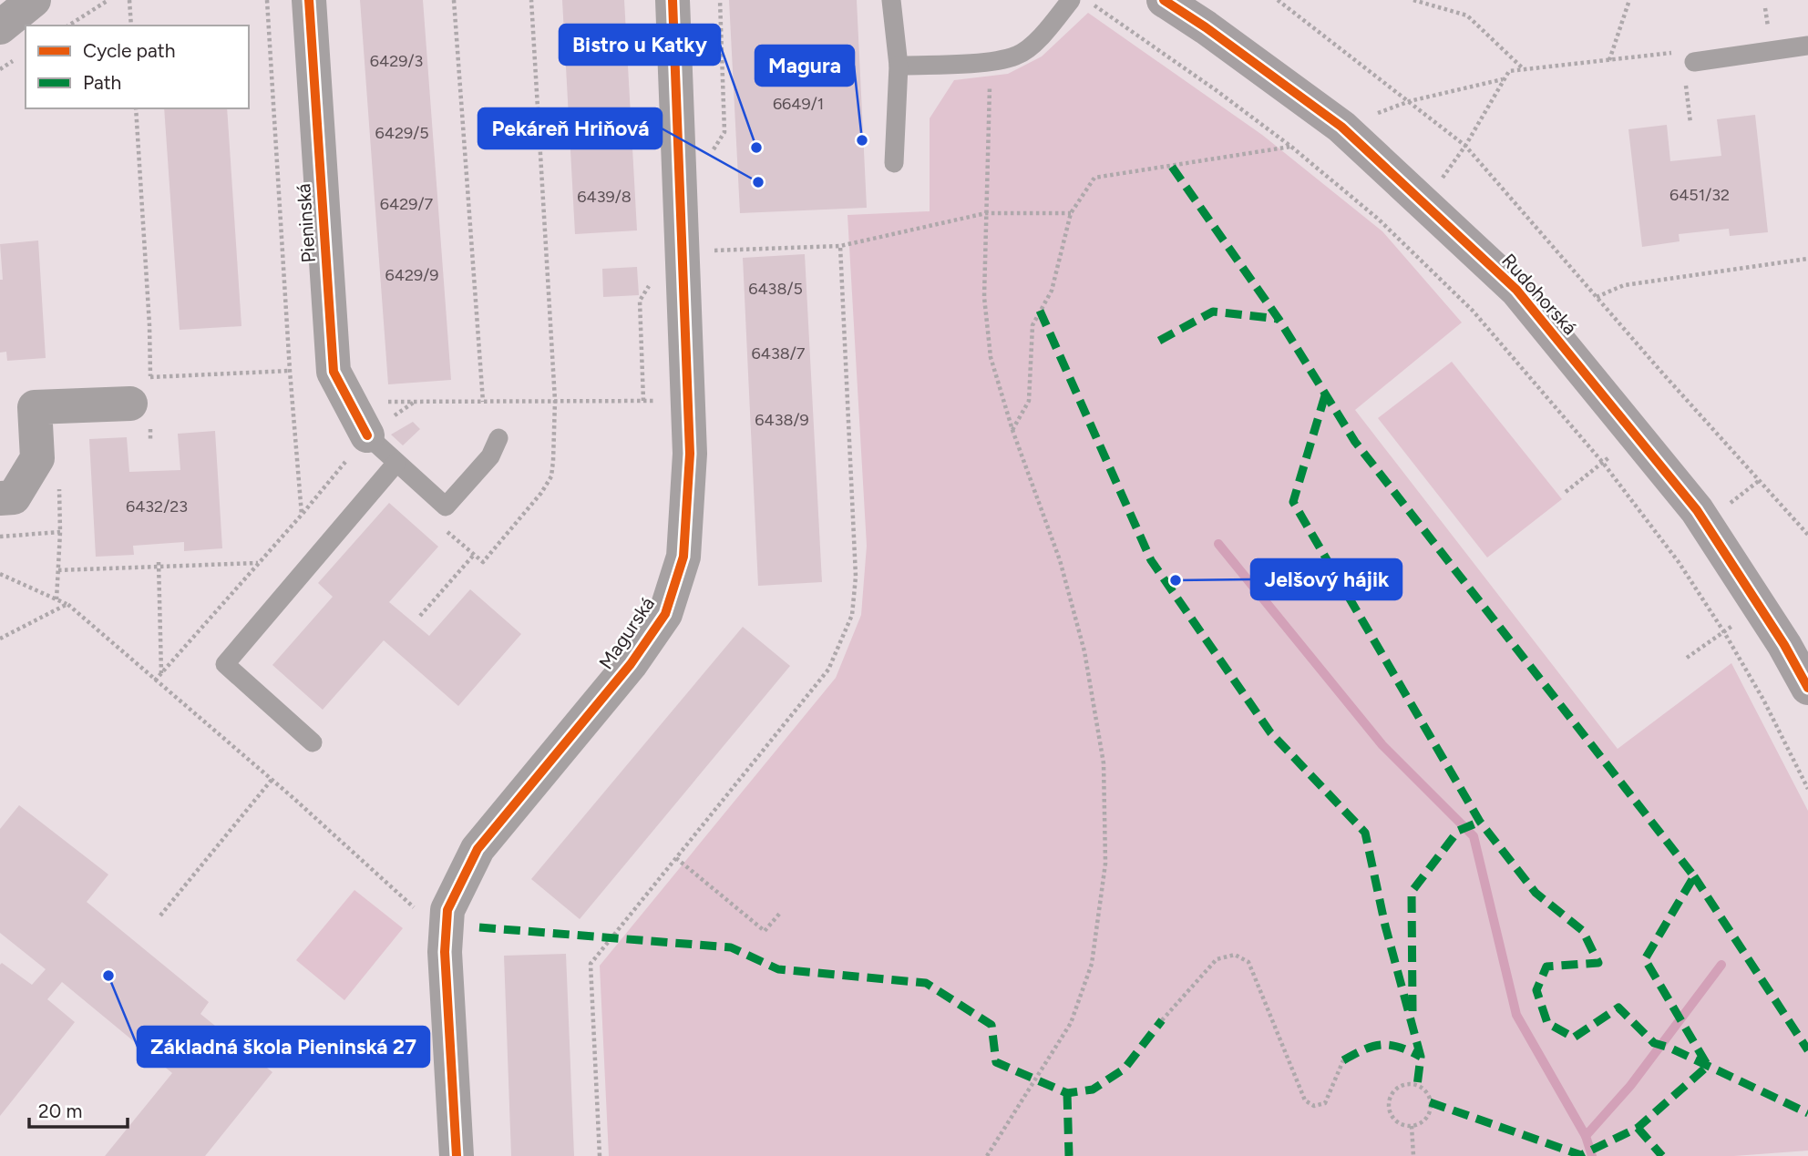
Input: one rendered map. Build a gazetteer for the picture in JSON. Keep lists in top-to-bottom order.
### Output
{
  "streets": {
    "street": ["Pieninská", "Rudohorská", "Magurská"]
  },
  "places": [
    "Magura",
    "Bistro u Katky",
    "Pekáreň Hriňová",
    "Jelšový hájik",
    "Základná škola Pieninská 27"
  ],
  "house_numbers": [
    "6429/3",
    "6649/1",
    "6429/5",
    "6451/32",
    "6439/8",
    "6429/7",
    "6429/9",
    "6438/5",
    "6438/7",
    "6438/9",
    "6432/23"
  ],
  "legend": ["Cycle path", "Path"],
  "scale_bar": "20 m"
}
